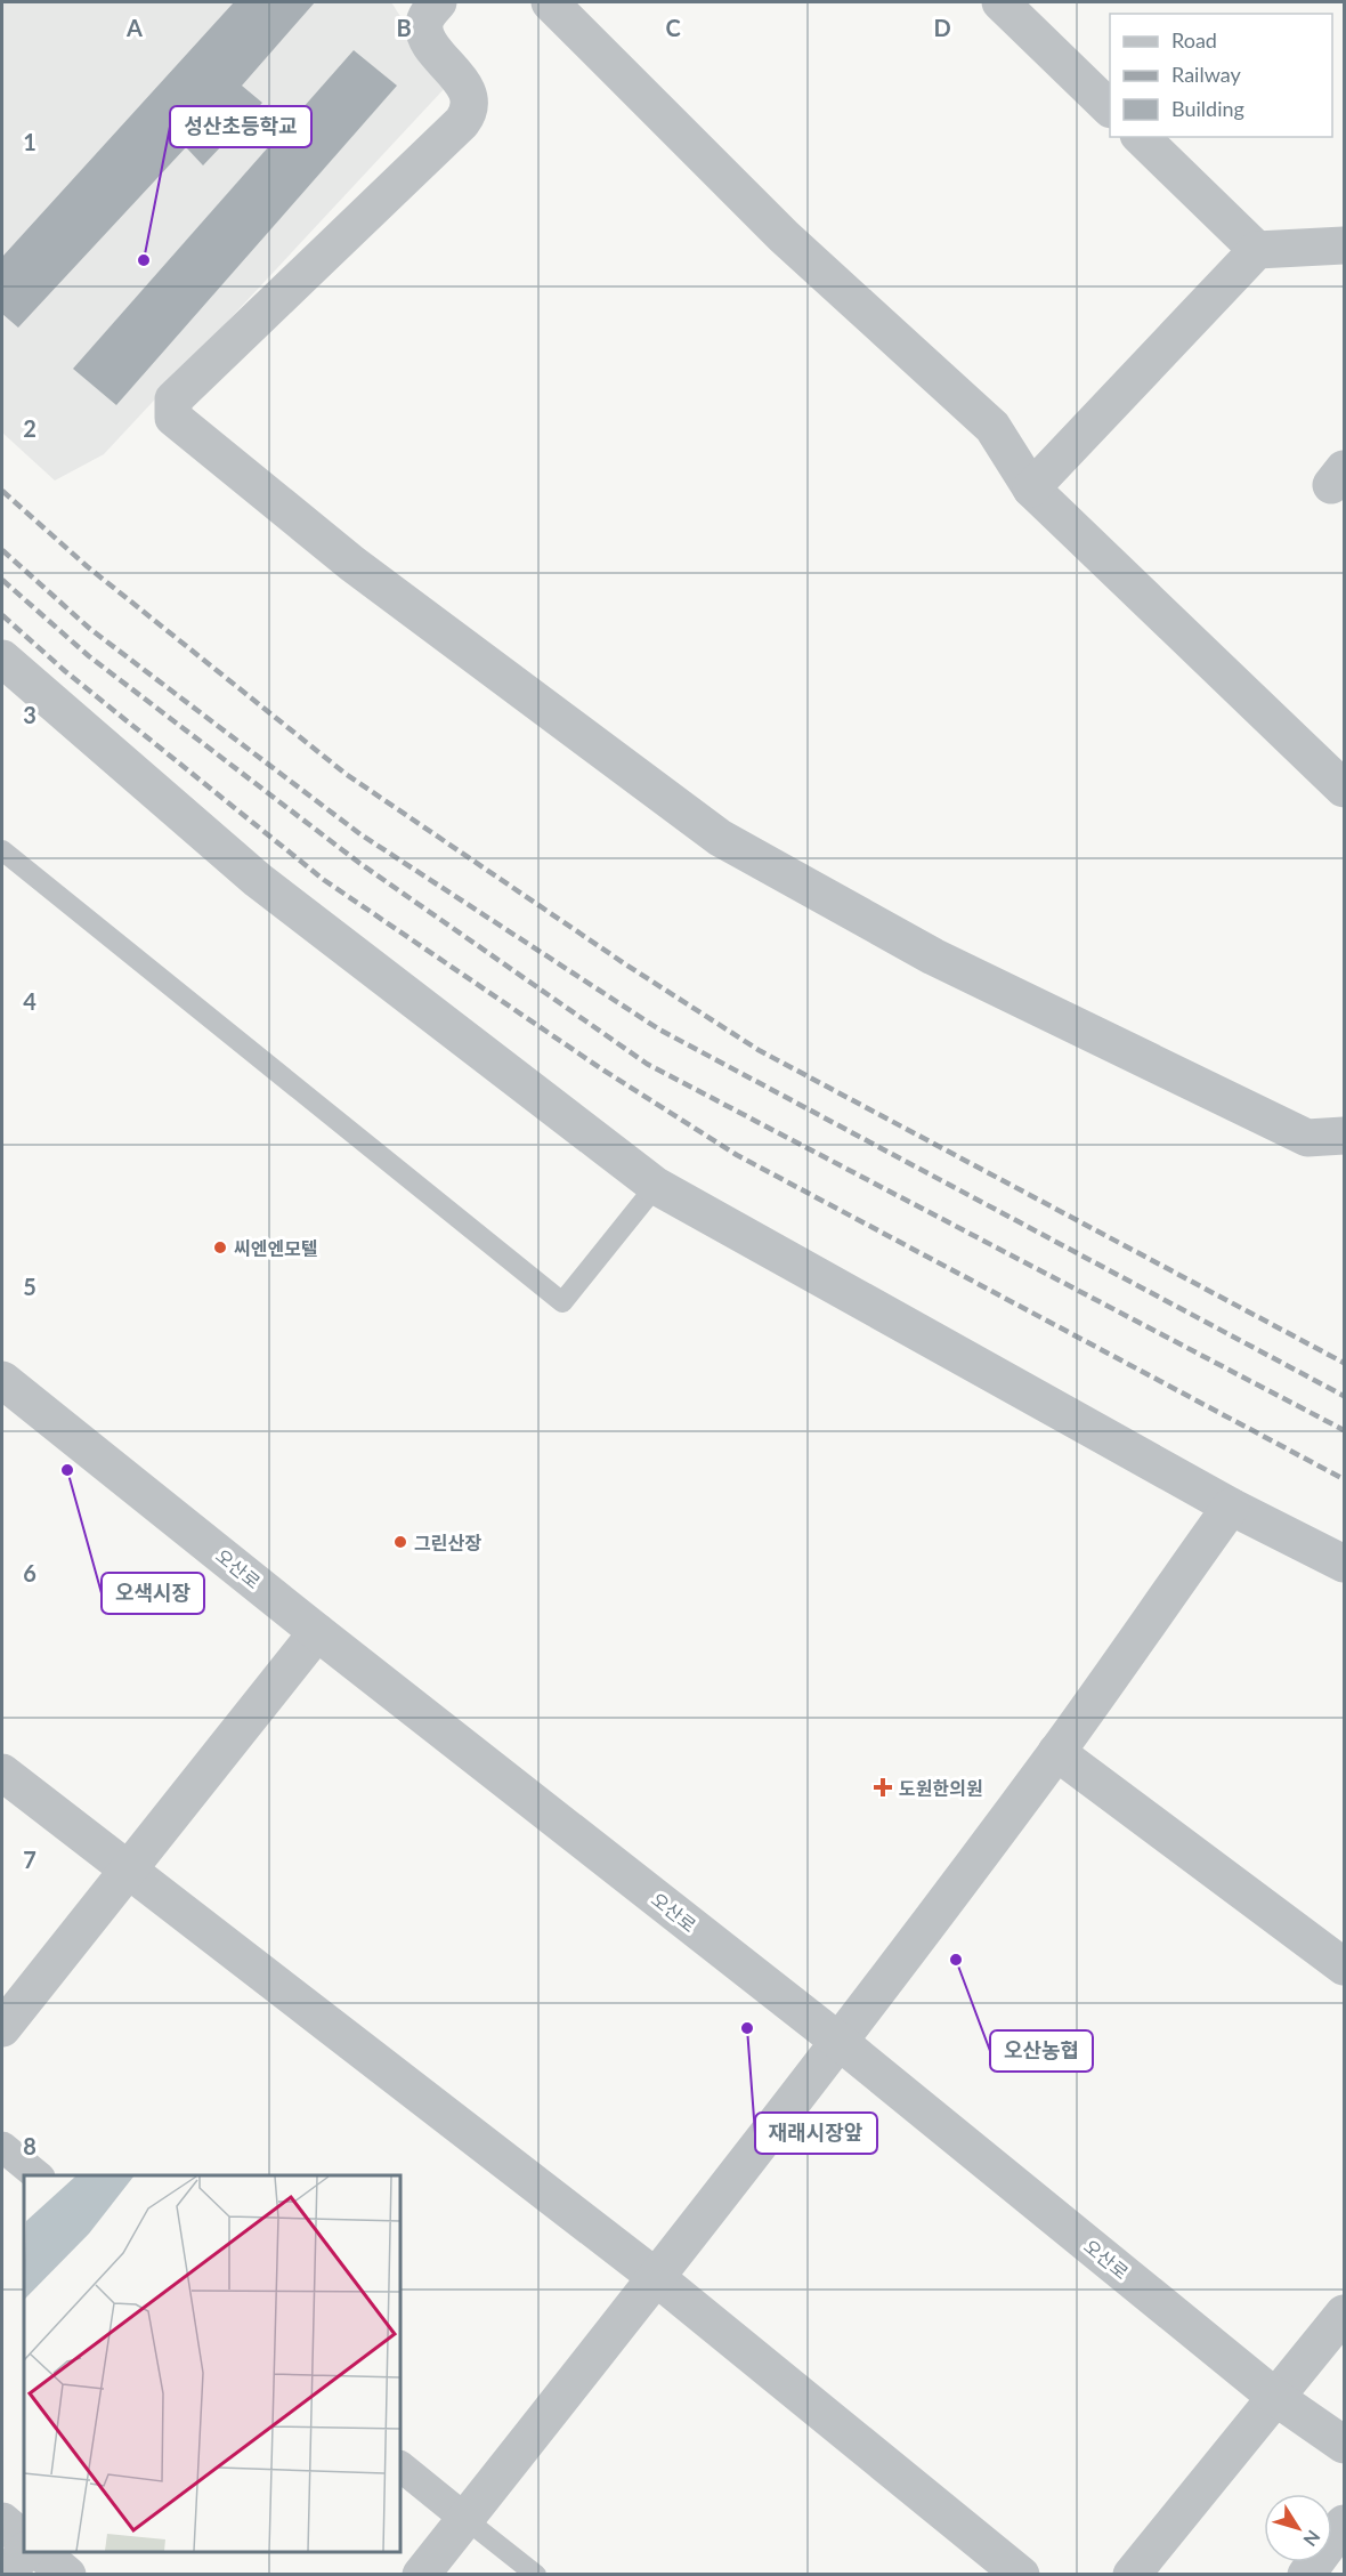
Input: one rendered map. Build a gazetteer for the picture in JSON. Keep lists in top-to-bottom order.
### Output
{
  "streets": {
    "street": ["오산로"]
  },
  "places": {
    "other": [
      "성산초등학교",
      "씨엔엔모텔",
      "오색시장",
      "그린산장",
      "오산농협",
      "재래시장앞"
    ],
    "health": ["도원한의원"]
  },
  "legend": ["Road", "Railway", "Building"],
  "north": "bottom right",
  "grid": {
    "columns": [
      "A",
      "B",
      "C",
      "D"
    ],
    "rows": [
      "1",
      "2",
      "3",
      "4",
      "5",
      "6",
      "7",
      "8"
    ]
  }
}
